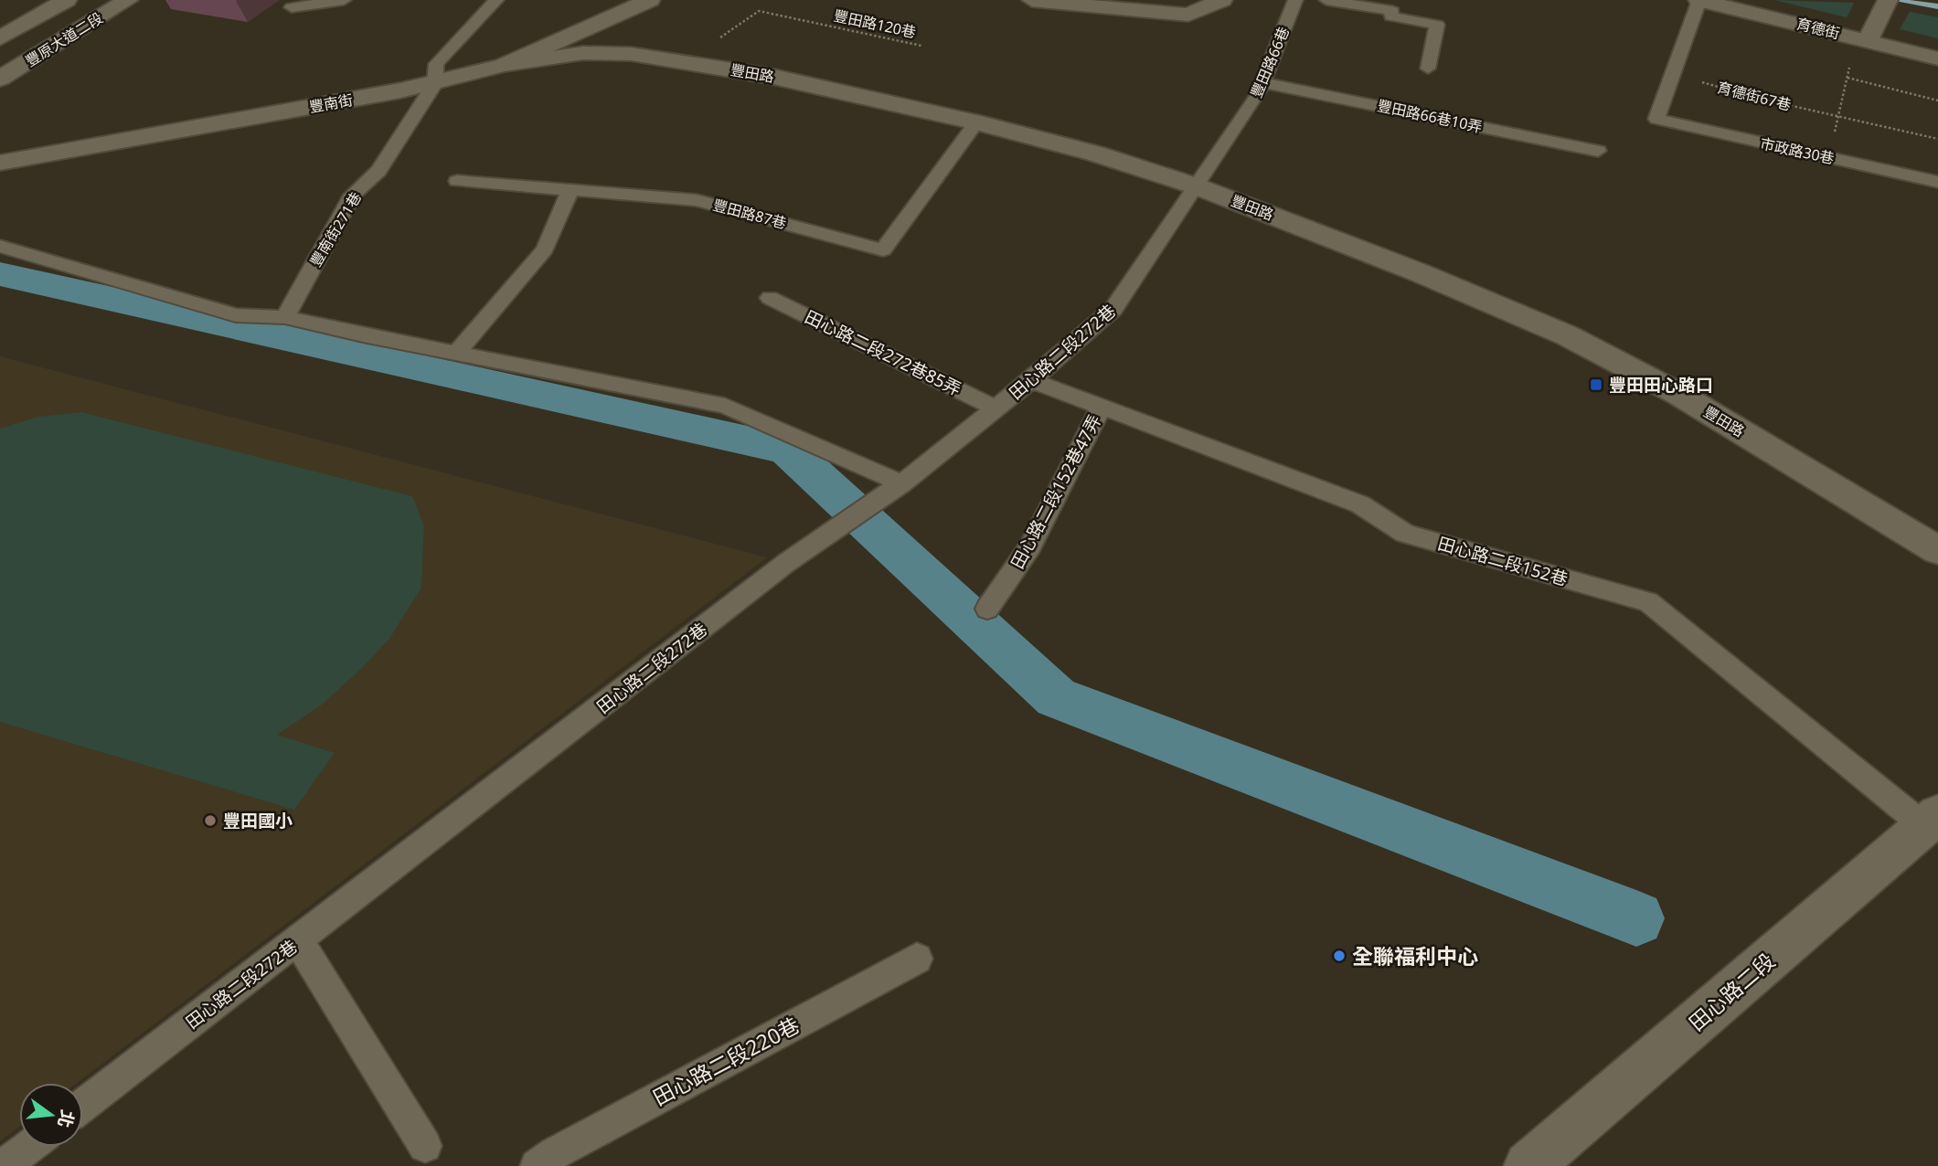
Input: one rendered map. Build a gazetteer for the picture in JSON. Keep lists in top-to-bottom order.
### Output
{
  "streets": {
    "street": [
      "育德街",
      "豐原大道二段",
      "豐田路",
      "豐南街",
      "田心路二段"
    ],
    "lane": [
      "豐田路66巷",
      "豐田路66巷10弄",
      "市政路30巷",
      "豐田路87巷",
      "豐南街271巷",
      "田心路二段272巷",
      "田心路二段272巷85弄",
      "田心路二段152巷47弄",
      "田心路二段152巷",
      "田心路二段220巷"
    ],
    "path": ["豐田路120巷", "育德街67巷"]
  },
  "crossings": [
    ["豐田路120巷", "豐田路"],
    ["豐田路66巷", "豐田路"],
    ["豐田路66巷", "豐田路66巷10弄"],
    ["豐田路66巷", "田心路二段272巷"],
    ["豐田路", "豐南街"],
    ["豐田路", "豐田路87巷"],
    ["豐田路", "田心路二段272巷"],
    ["育德街67巷", "市政路30巷"],
    ["豐南街", "豐南街271巷"],
    ["田心路二段272巷", "田心路二段272巷85弄"],
    ["田心路二段272巷", "田心路二段152巷"],
    ["田心路二段152巷47弄", "田心路二段152巷"],
    ["田心路二段152巷", "田心路二段"]
  ],
  "places": {
    "transit": ["豐田田心路口"],
    "other": ["豐田國小", "全聯福利中心"]
  },
  "north": "right"
}
